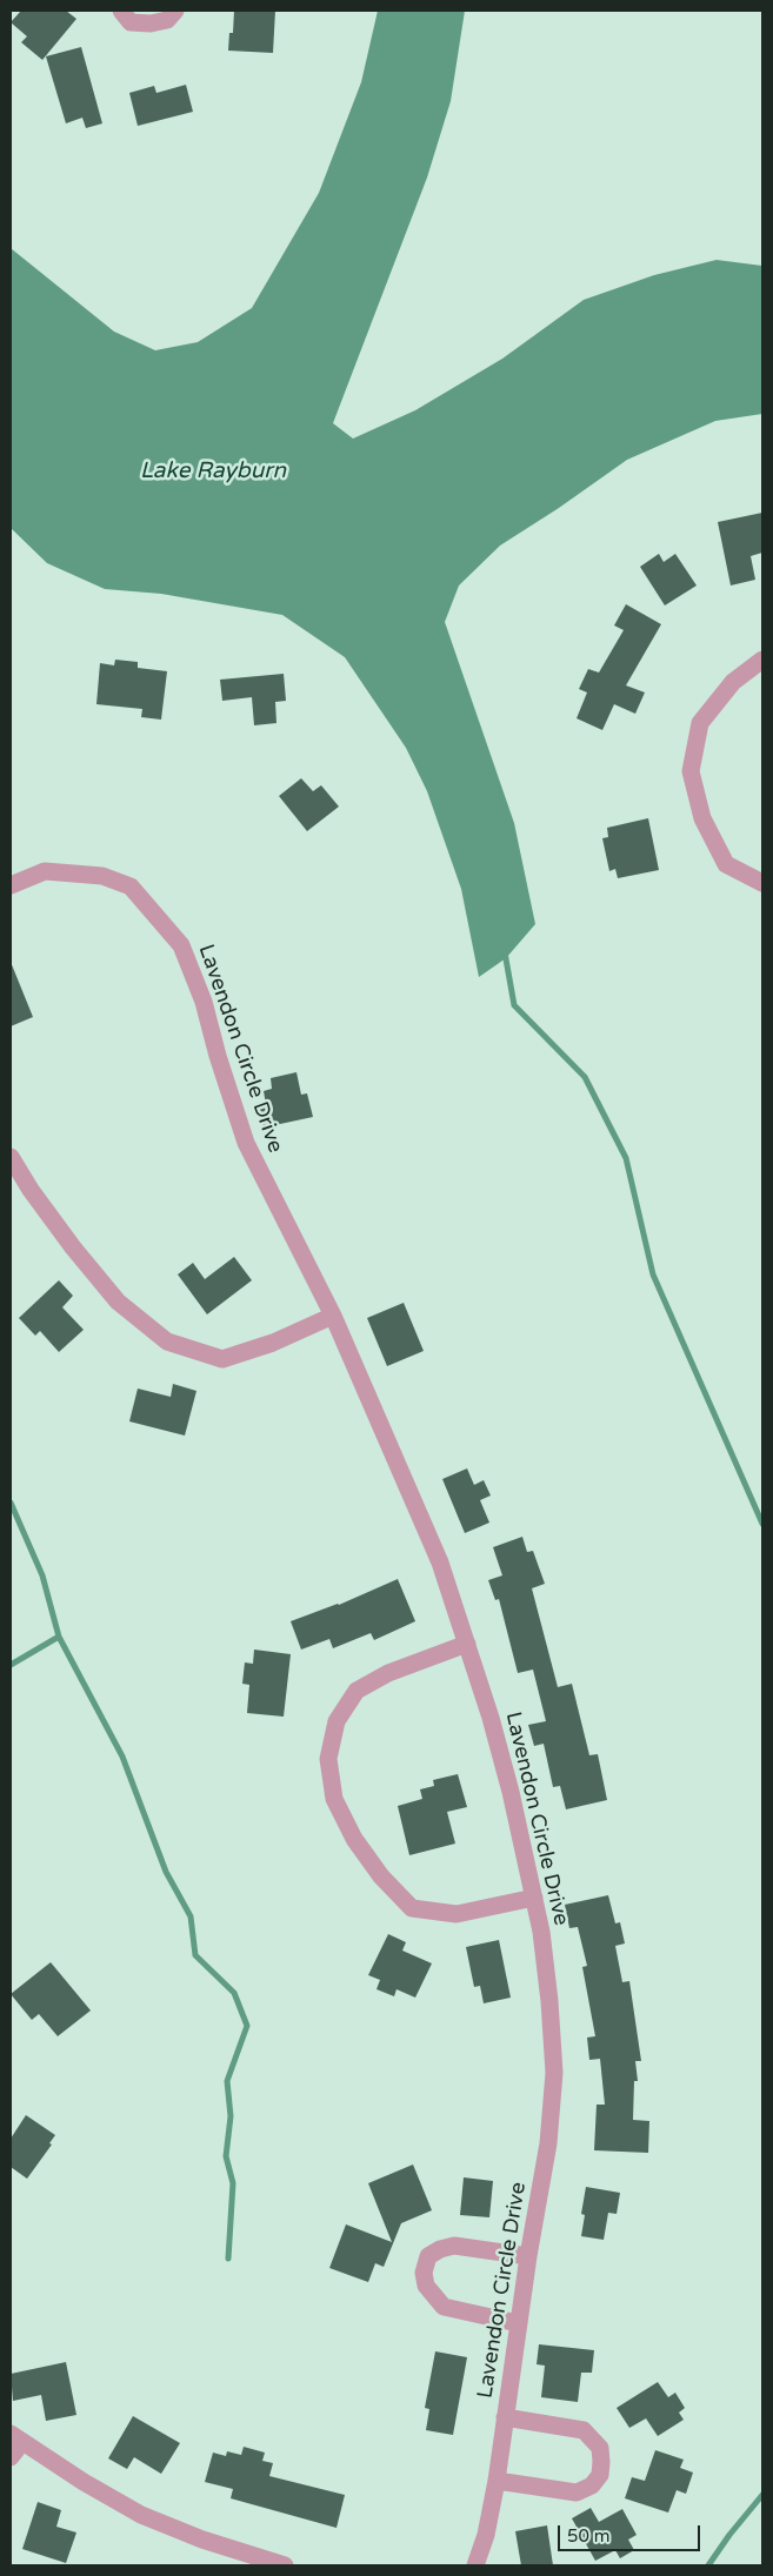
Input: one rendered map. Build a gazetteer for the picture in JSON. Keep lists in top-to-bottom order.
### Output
{
  "streets": {
    "street": ["Lavendon Circle Drive"]
  },
  "water": ["Lake Rayburn"],
  "scale_bar": "50 m"
}
